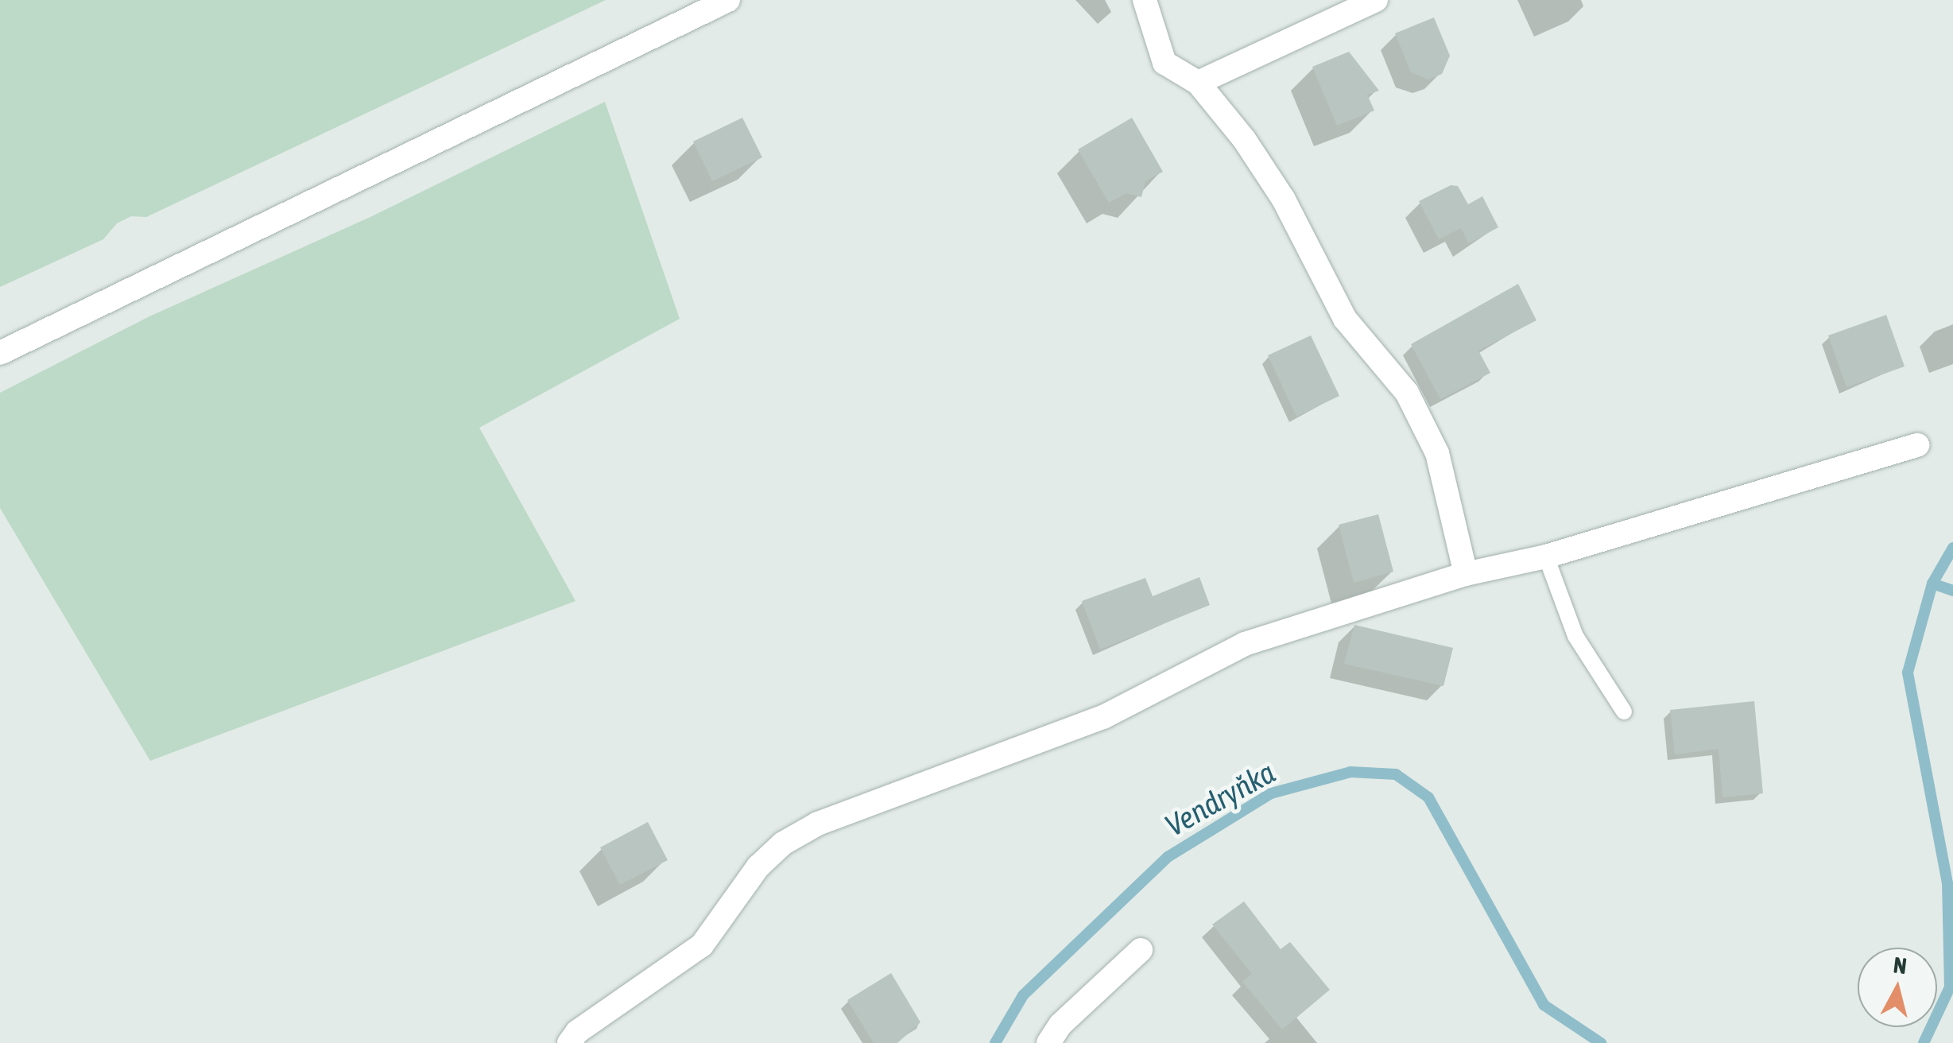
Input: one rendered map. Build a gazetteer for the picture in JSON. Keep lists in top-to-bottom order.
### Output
{
  "water": ["Vendryňka"],
  "north": "top"
}
